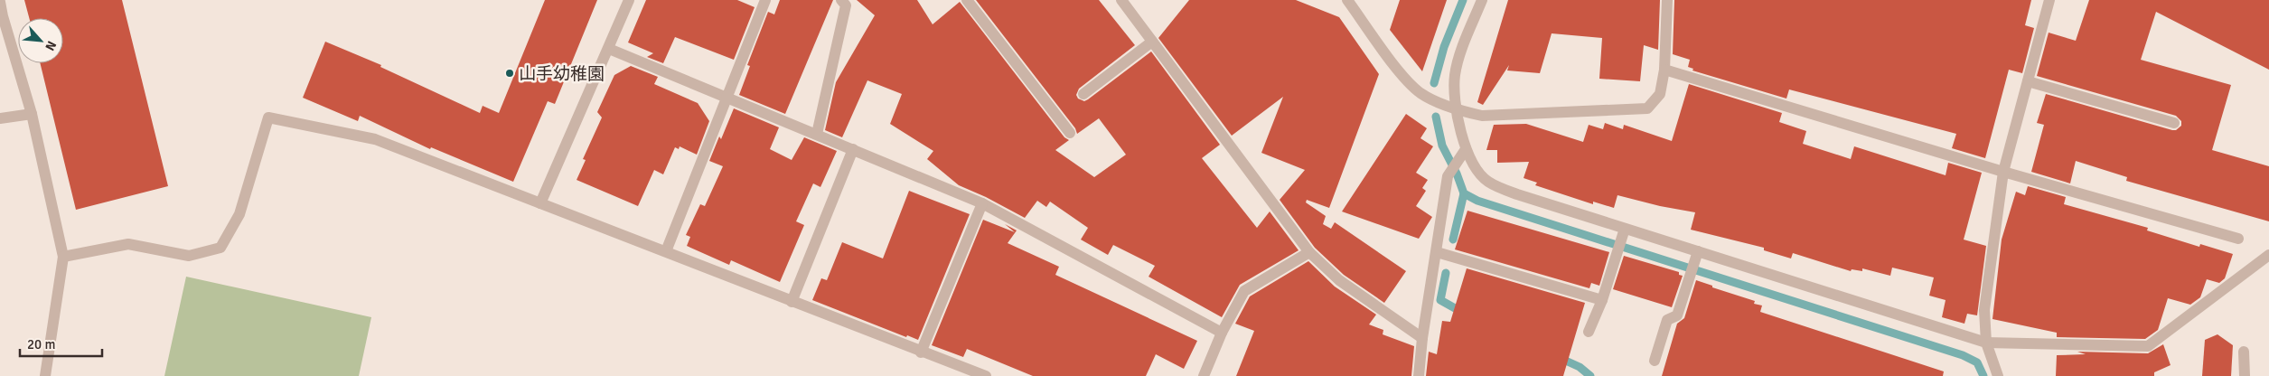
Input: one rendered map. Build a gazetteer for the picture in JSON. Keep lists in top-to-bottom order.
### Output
{
  "places": ["山手幼稚園"],
  "scale_bar": "20 m",
  "north": "bottom right"
}
